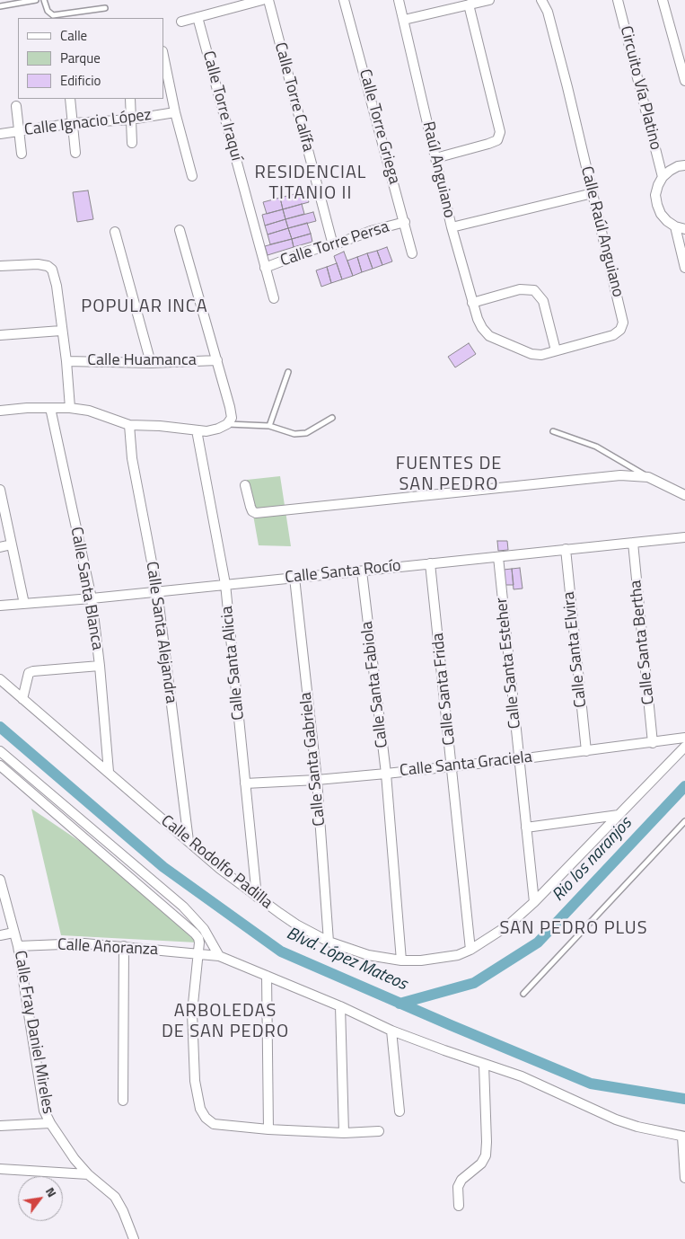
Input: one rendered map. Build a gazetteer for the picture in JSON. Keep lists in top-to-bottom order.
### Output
{
  "streets": {
    "street": [
      "Circuito Vía Platino",
      "Calle Torre Calífa",
      "Calle Torre Iraquí",
      "Calle Ignacio López",
      "Calle Torre Griega",
      "Raúl Anguiano",
      "Calle Raúl Anguiano",
      "Calle Torre Persa",
      "Calle Huamanca",
      "Calle Santa Rocío",
      "Calle Santa Blanca",
      "Calle Santa Alejandra",
      "Calle Santa Bertha",
      "Calle Santa Elvira",
      "Calle Santa Alicia",
      "Calle Santa Esteher",
      "Calle Santa Fabiola",
      "Calle Santa Frida",
      "Calle Santa Gabriela",
      "Calle Santa Graciela",
      "Calle Rodolfo Padilla",
      "Calle Añoranza",
      "Calle Fray Daniel Mireles"
    ]
  },
  "crossings": [
    ["Calle Torre Calífa", "Calle Torre Persa"],
    ["Calle Torre Iraquí", "Calle Torre Persa"],
    ["Calle Torre Griega", "Calle Torre Persa"],
    ["Raúl Anguiano", "Calle Raúl Anguiano"],
    ["Calle Santa Rocío", "Calle Santa Blanca"],
    ["Calle Santa Rocío", "Calle Santa Alejandra"],
    ["Calle Santa Rocío", "Calle Santa Bertha"],
    ["Calle Santa Rocío", "Calle Santa Elvira"],
    ["Calle Santa Rocío", "Calle Santa Alicia"],
    ["Calle Santa Rocío", "Calle Santa Esteher"],
    ["Calle Santa Rocío", "Calle Santa Fabiola"],
    ["Calle Santa Rocío", "Calle Santa Frida"],
    ["Calle Santa Rocío", "Calle Santa Gabriela"],
    ["Calle Santa Blanca", "Calle Rodolfo Padilla"],
    ["Calle Santa Alejandra", "Calle Rodolfo Padilla"],
    ["Calle Santa Bertha", "Calle Santa Graciela"],
    ["Calle Santa Elvira", "Calle Santa Graciela"],
    ["Calle Santa Alicia", "Calle Santa Graciela"],
    ["Calle Santa Alicia", "Calle Rodolfo Padilla"],
    ["Calle Santa Esteher", "Calle Santa Graciela"],
    ["Calle Santa Esteher", "Calle Rodolfo Padilla"],
    ["Calle Santa Fabiola", "Calle Santa Graciela"],
    ["Calle Santa Fabiola", "Calle Rodolfo Padilla"],
    ["Calle Santa Frida", "Calle Santa Graciela"],
    ["Calle Santa Frida", "Calle Rodolfo Padilla"],
    ["Calle Santa Gabriela", "Calle Santa Graciela"],
    ["Calle Santa Gabriela", "Calle Rodolfo Padilla"],
    ["Calle Añoranza", "Calle Fray Daniel Mireles"]
  ],
  "districts": [
    "RESIDENCIAL TITANIO II",
    "POPULAR INCA",
    "FUENTES DE SAN PEDRO",
    "SAN PEDRO PLUS",
    "ARBOLEDAS DE SAN PEDRO"
  ],
  "water": ["Rio los naranjos", "Blvd. López Mateos"],
  "legend": ["Calle", "Parque", "Edificio"],
  "north": "top right"
}
